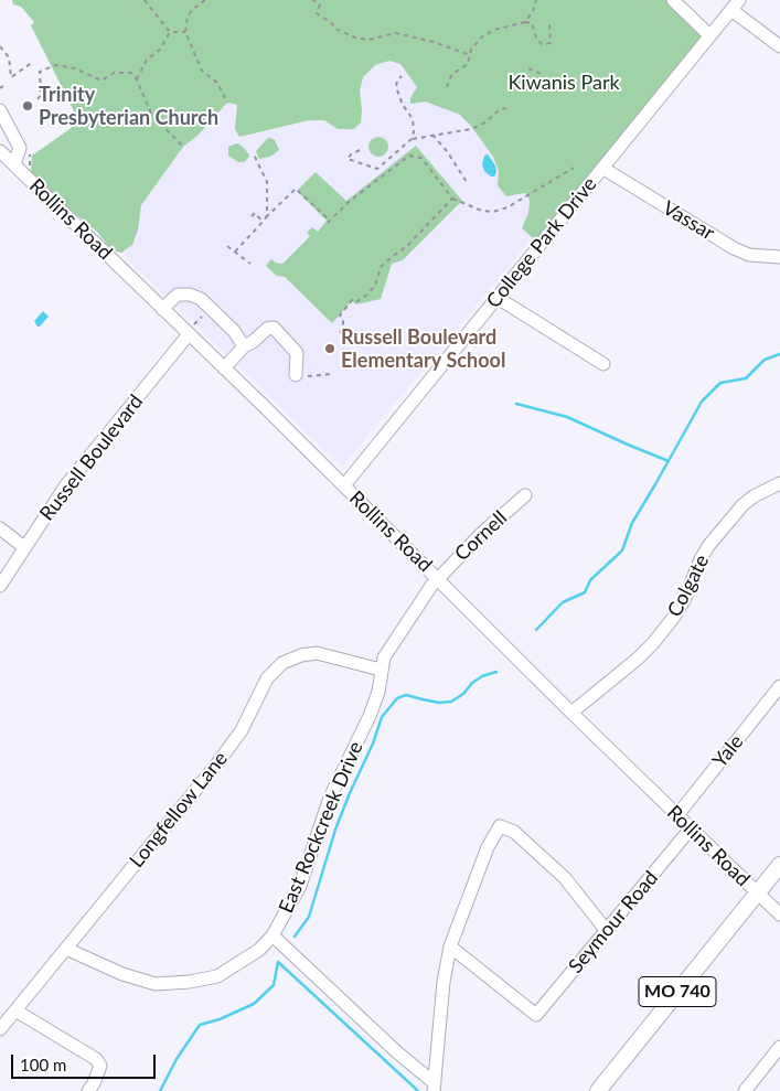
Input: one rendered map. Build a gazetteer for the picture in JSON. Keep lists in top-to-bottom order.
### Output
{
  "streets": {
    "main road": ["MO 740"],
    "street": [
      "Rollins Road",
      "Vassar",
      "College Park Drive",
      "Russell Boulevard",
      "Cornell",
      "Colgate",
      "Yale",
      "Longfellow Lane",
      "East Rockcreek Drive",
      "Seymour Road"
    ]
  },
  "crossings": [
    ["Rollins Road", "College Park Drive"],
    ["Rollins Road", "Russell Boulevard"],
    ["Rollins Road", "Cornell"],
    ["Rollins Road", "Colgate"],
    ["Rollins Road", "Yale"],
    ["Rollins Road", "East Rockcreek Drive"],
    ["Rollins Road", "Seymour Road"],
    ["Rollins Road", "MO 740"],
    ["Vassar", "College Park Drive"],
    ["Cornell", "East Rockcreek Drive"],
    ["Longfellow Lane", "East Rockcreek Drive"]
  ],
  "parks": ["Kiwanis Park"],
  "places": ["Trinity Presbyterian Church", "Russell Boulevard Elementary School"],
  "scale_bar": "100 m"
}
